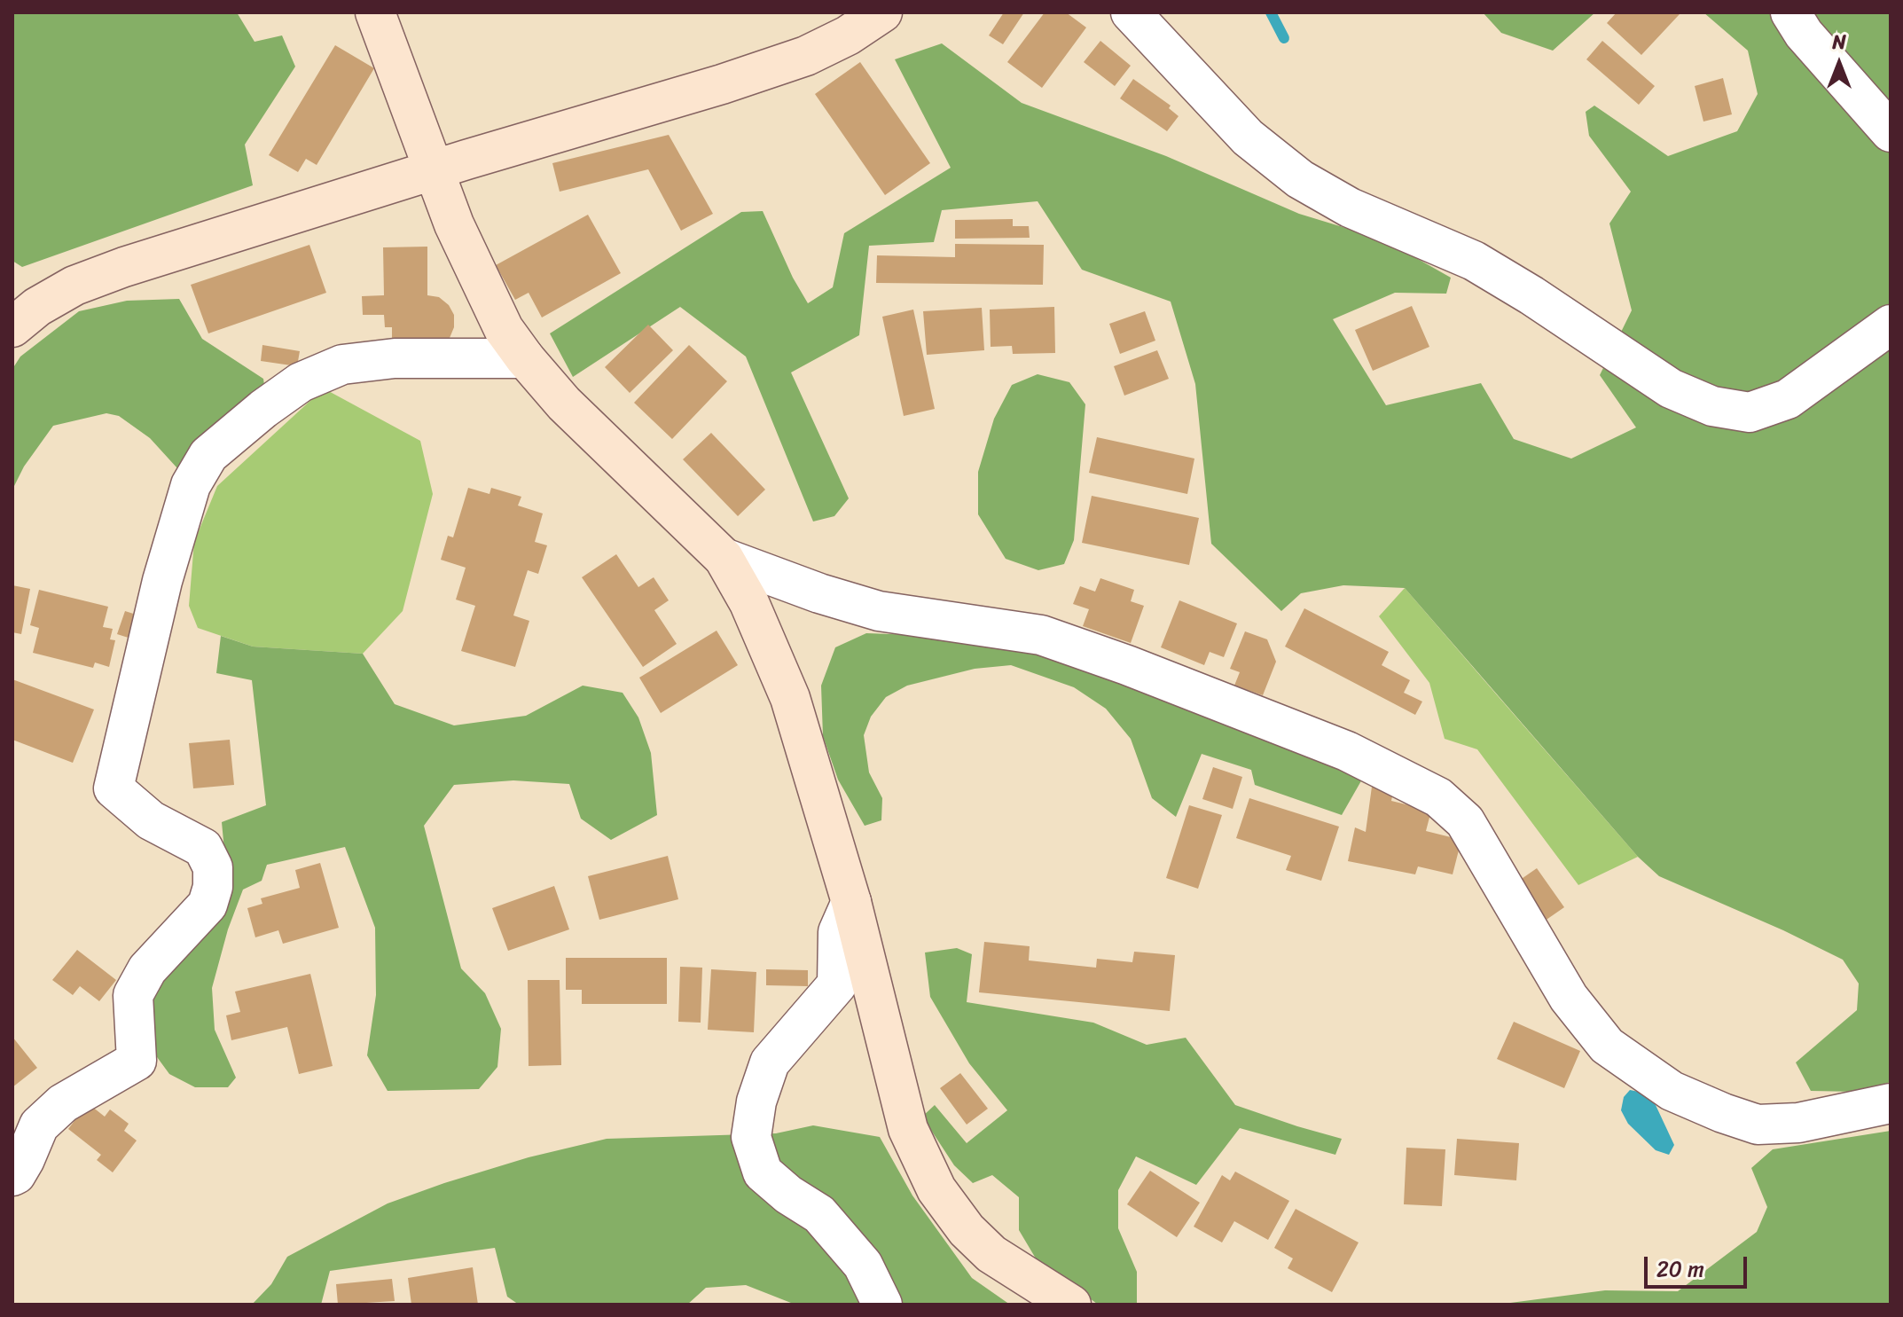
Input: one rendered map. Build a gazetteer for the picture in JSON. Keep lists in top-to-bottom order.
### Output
{
  "scale_bar": "20 m",
  "north": "top"
}
